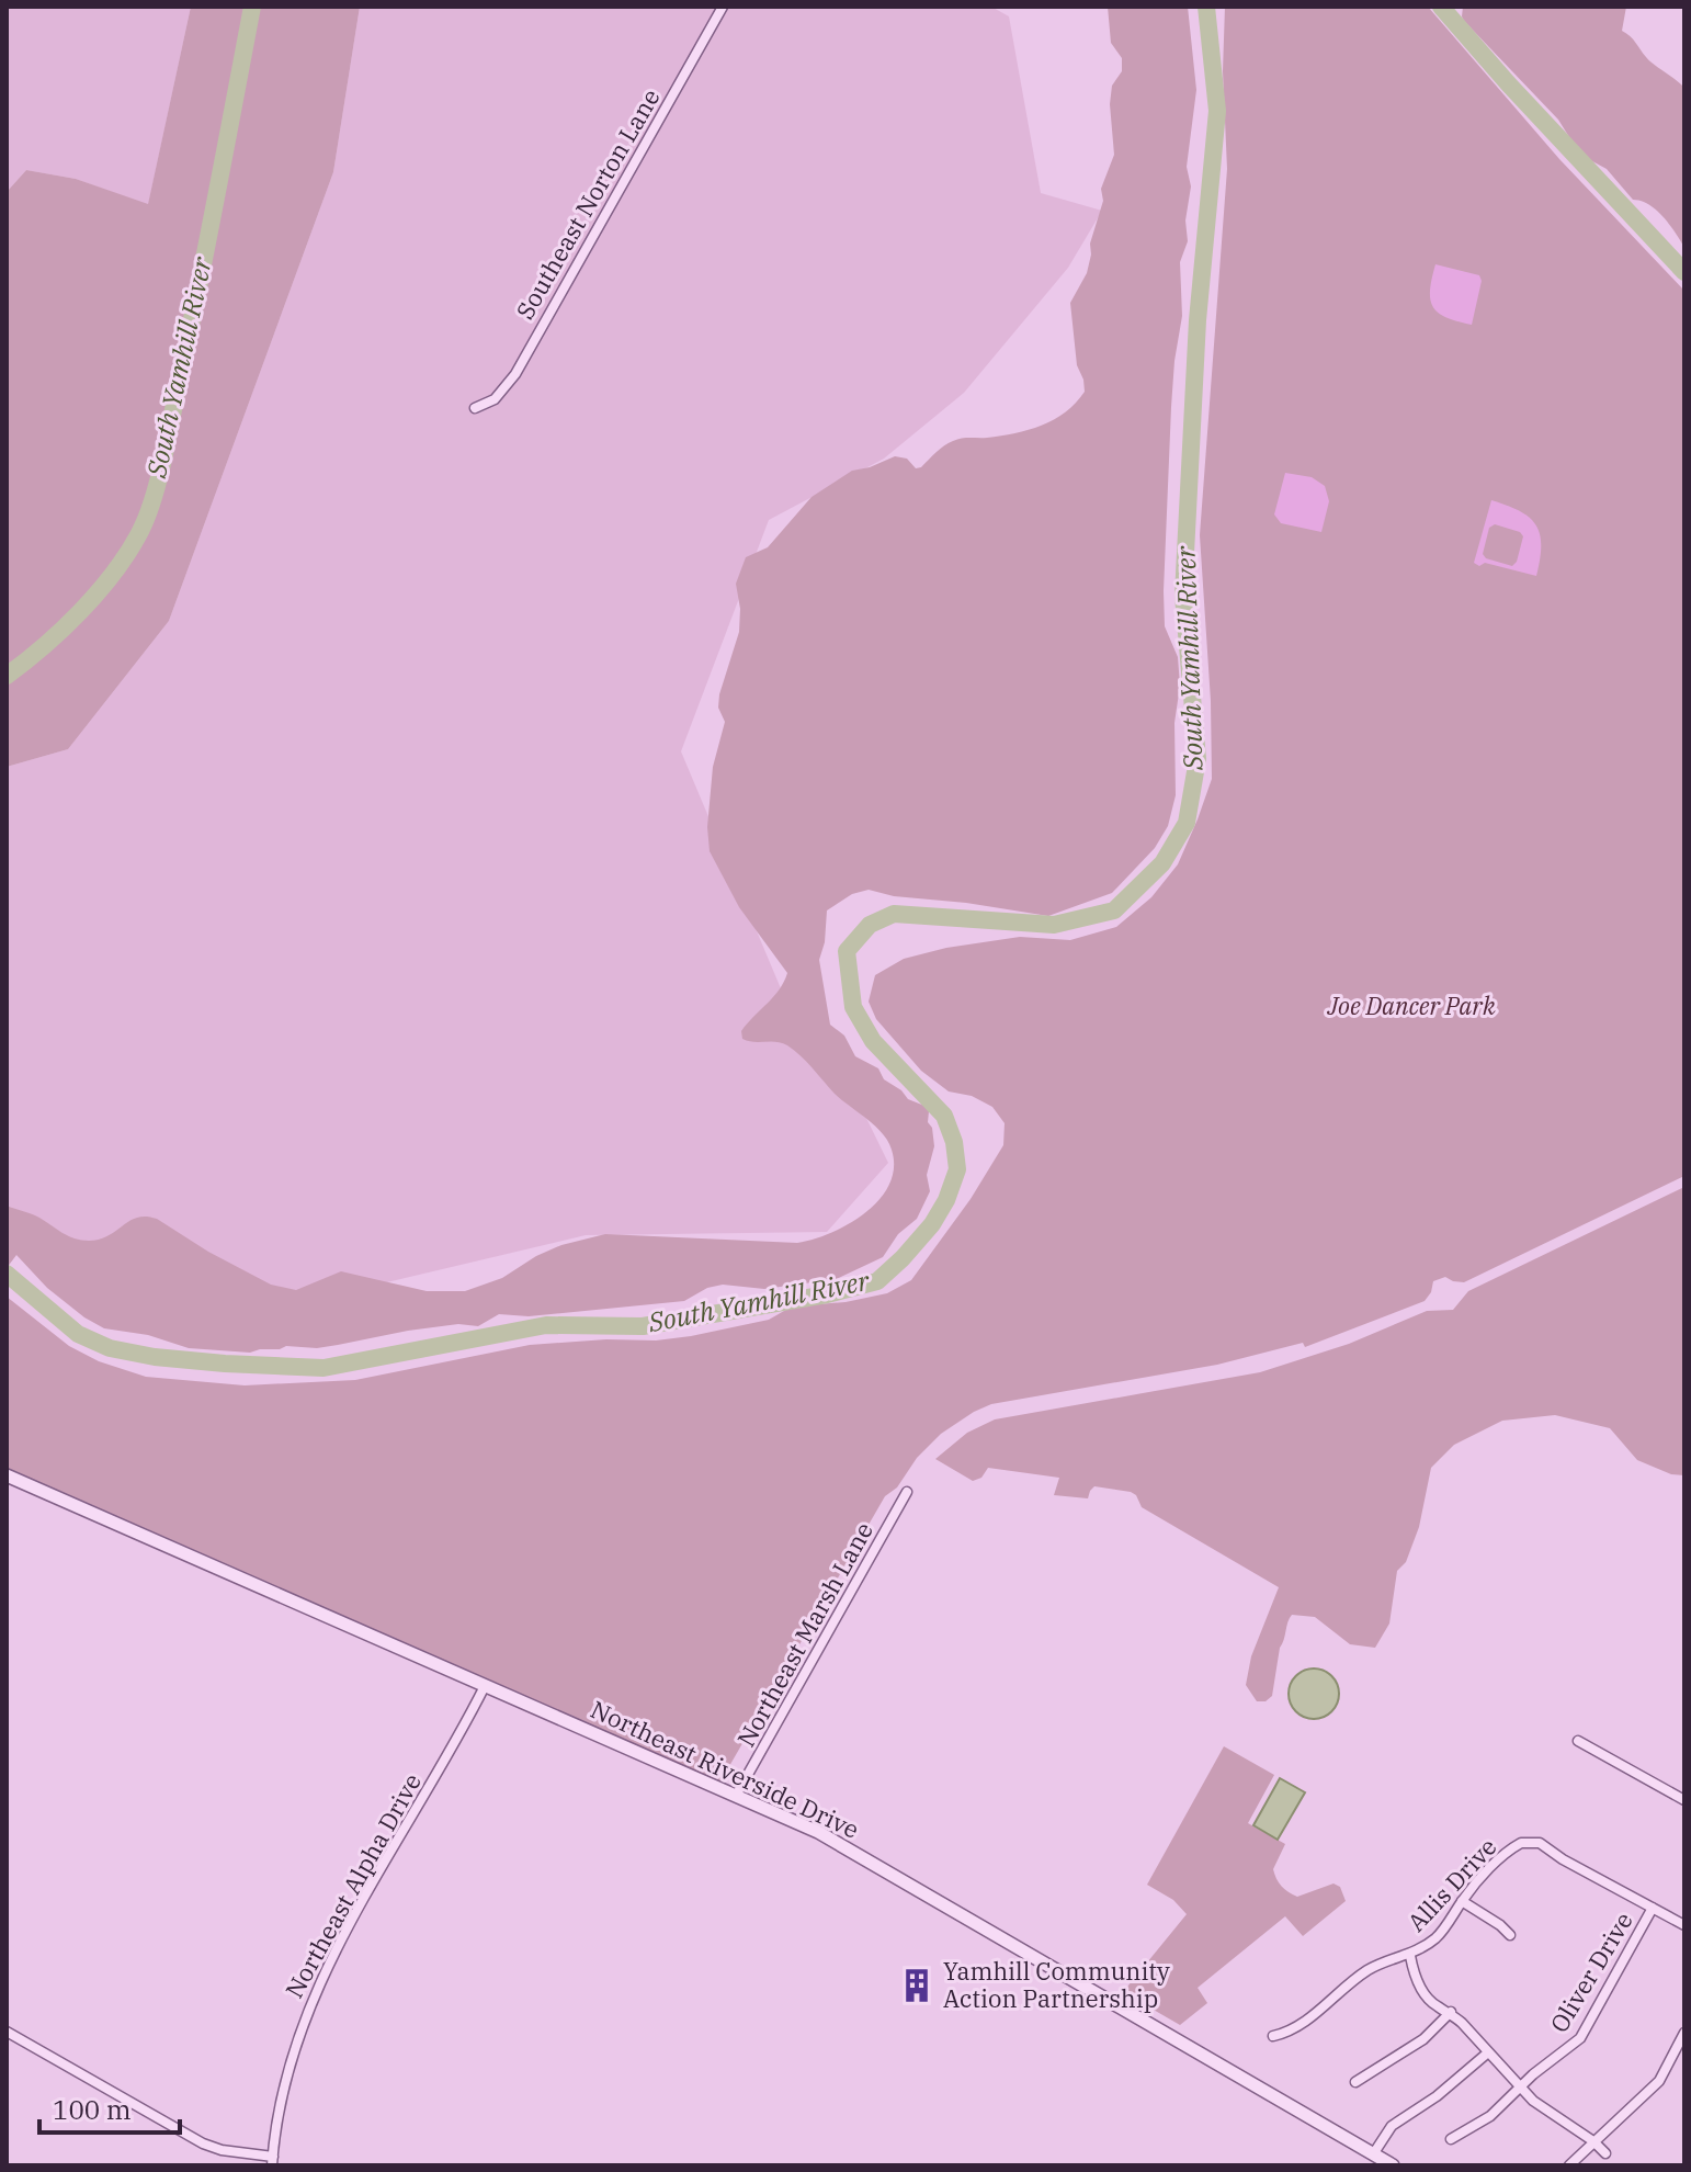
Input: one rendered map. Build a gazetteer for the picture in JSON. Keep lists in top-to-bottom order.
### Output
{
  "streets": {
    "street": [
      "Southeast Norton Lane",
      "Northeast Marsh Lane",
      "Northeast Riverside Drive",
      "Allis Drive",
      "Northeast Alpha Drive",
      "Oliver Drive"
    ]
  },
  "crossings": [
    ["Northeast Marsh Lane", "Northeast Riverside Drive"],
    ["Northeast Riverside Drive", "Northeast Alpha Drive"],
    ["Allis Drive", "Oliver Drive"]
  ],
  "water": ["South Yamhill River"],
  "parks": ["Joe Dancer Park"],
  "places": {
    "building": ["Yamhill Community Action Partnership"]
  },
  "scale_bar": "100 m"
}
